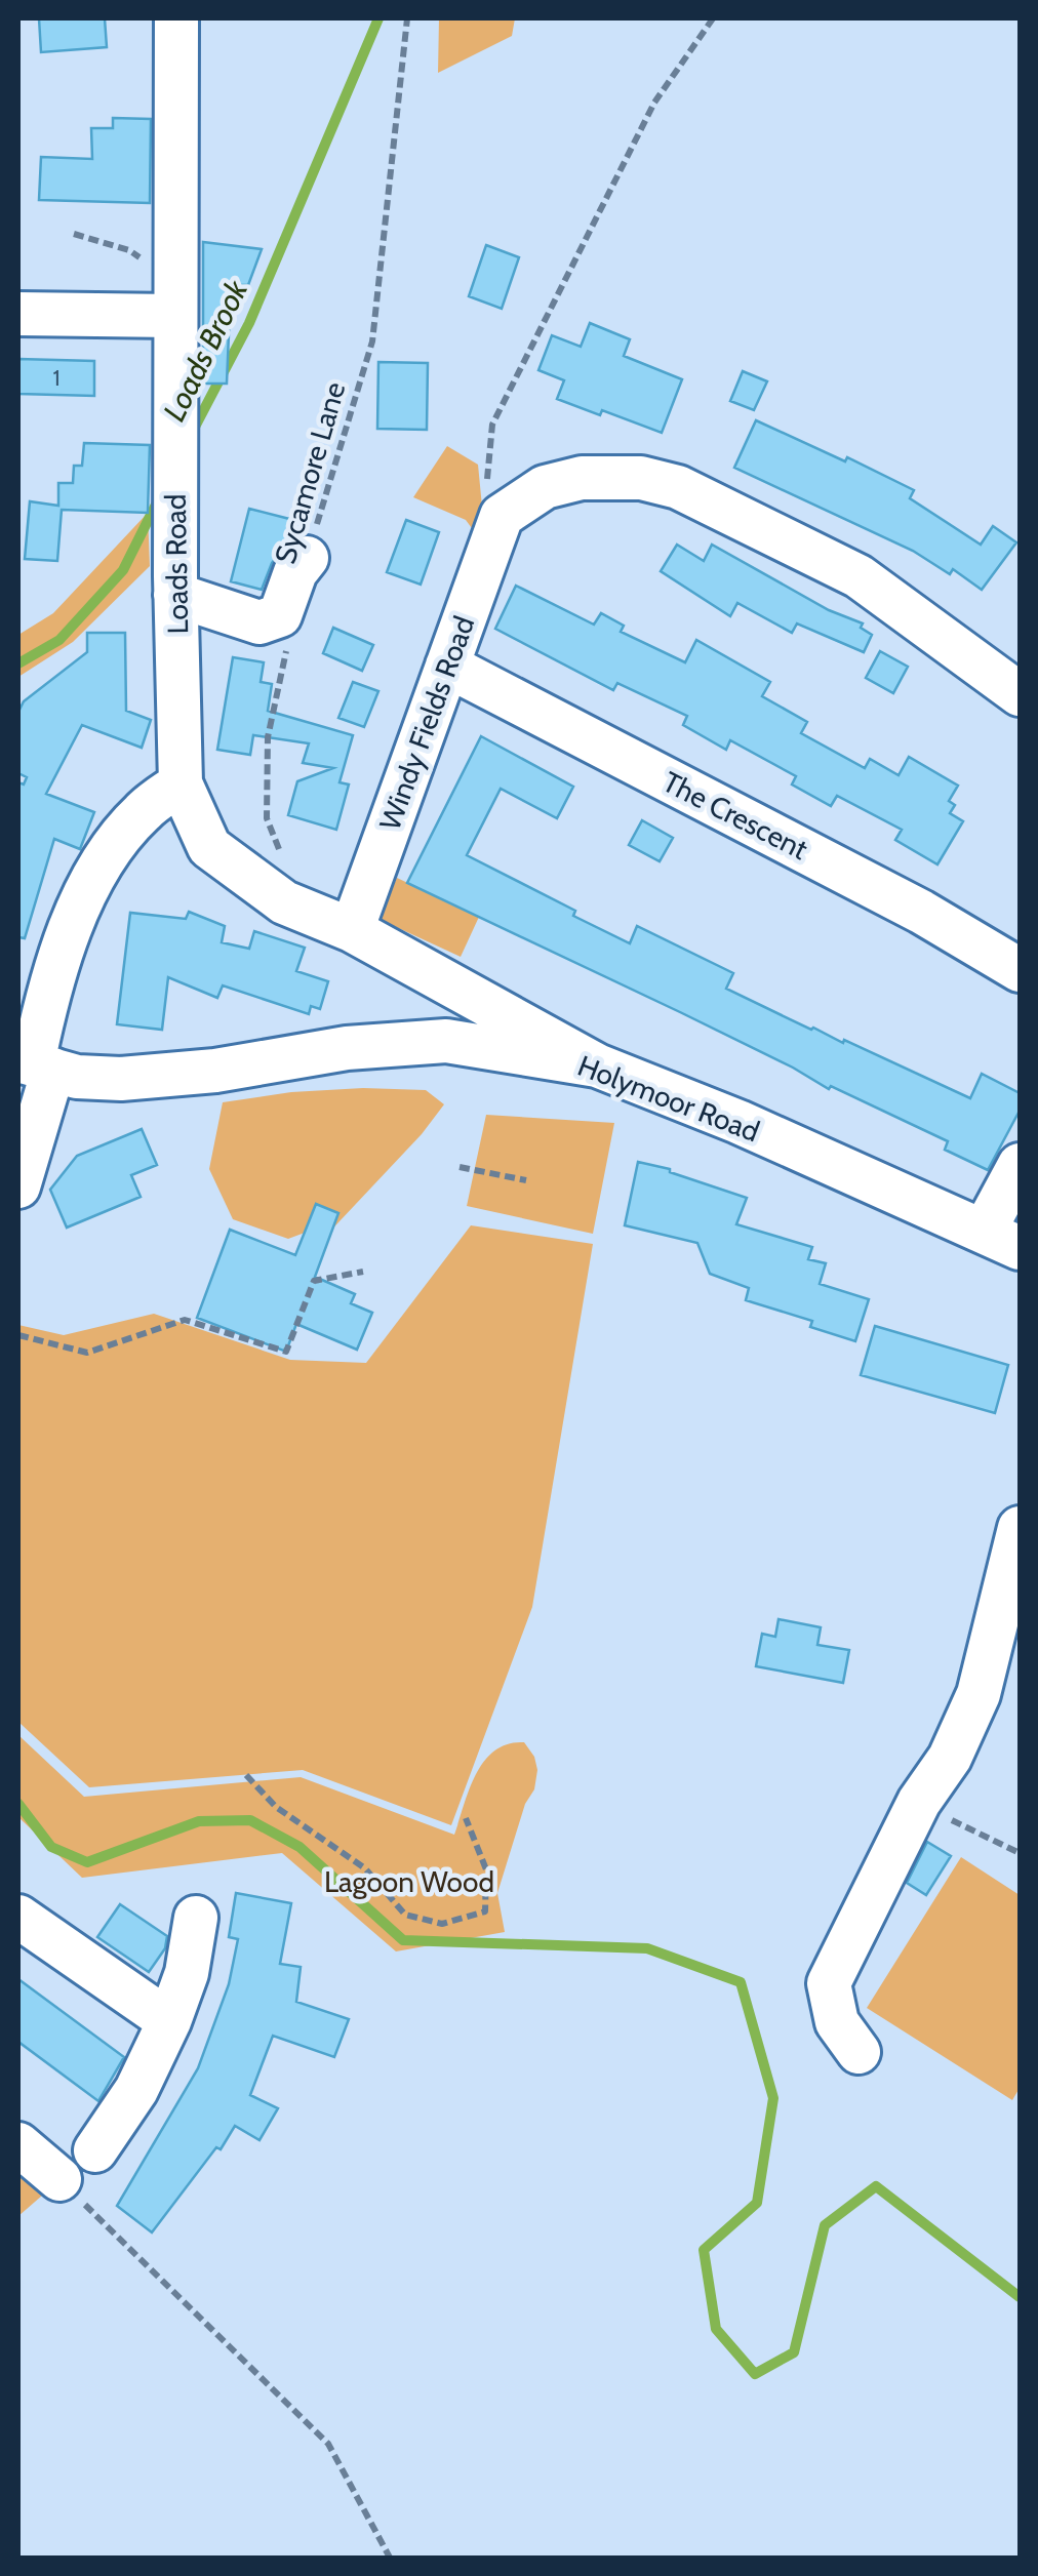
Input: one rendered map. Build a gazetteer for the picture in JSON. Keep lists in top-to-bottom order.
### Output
{
  "streets": {
    "street": [
      "Loads Road",
      "Windy Fields Road",
      "The Crescent",
      "Holymoor Road"
    ],
    "path": ["Sycamore Lane"]
  },
  "crossings": [
    ["Windy Fields Road", "The Crescent"]
  ],
  "water": ["Loads Brook"],
  "parks": ["Lagoon Wood"],
  "house_numbers": ["1"]
}
